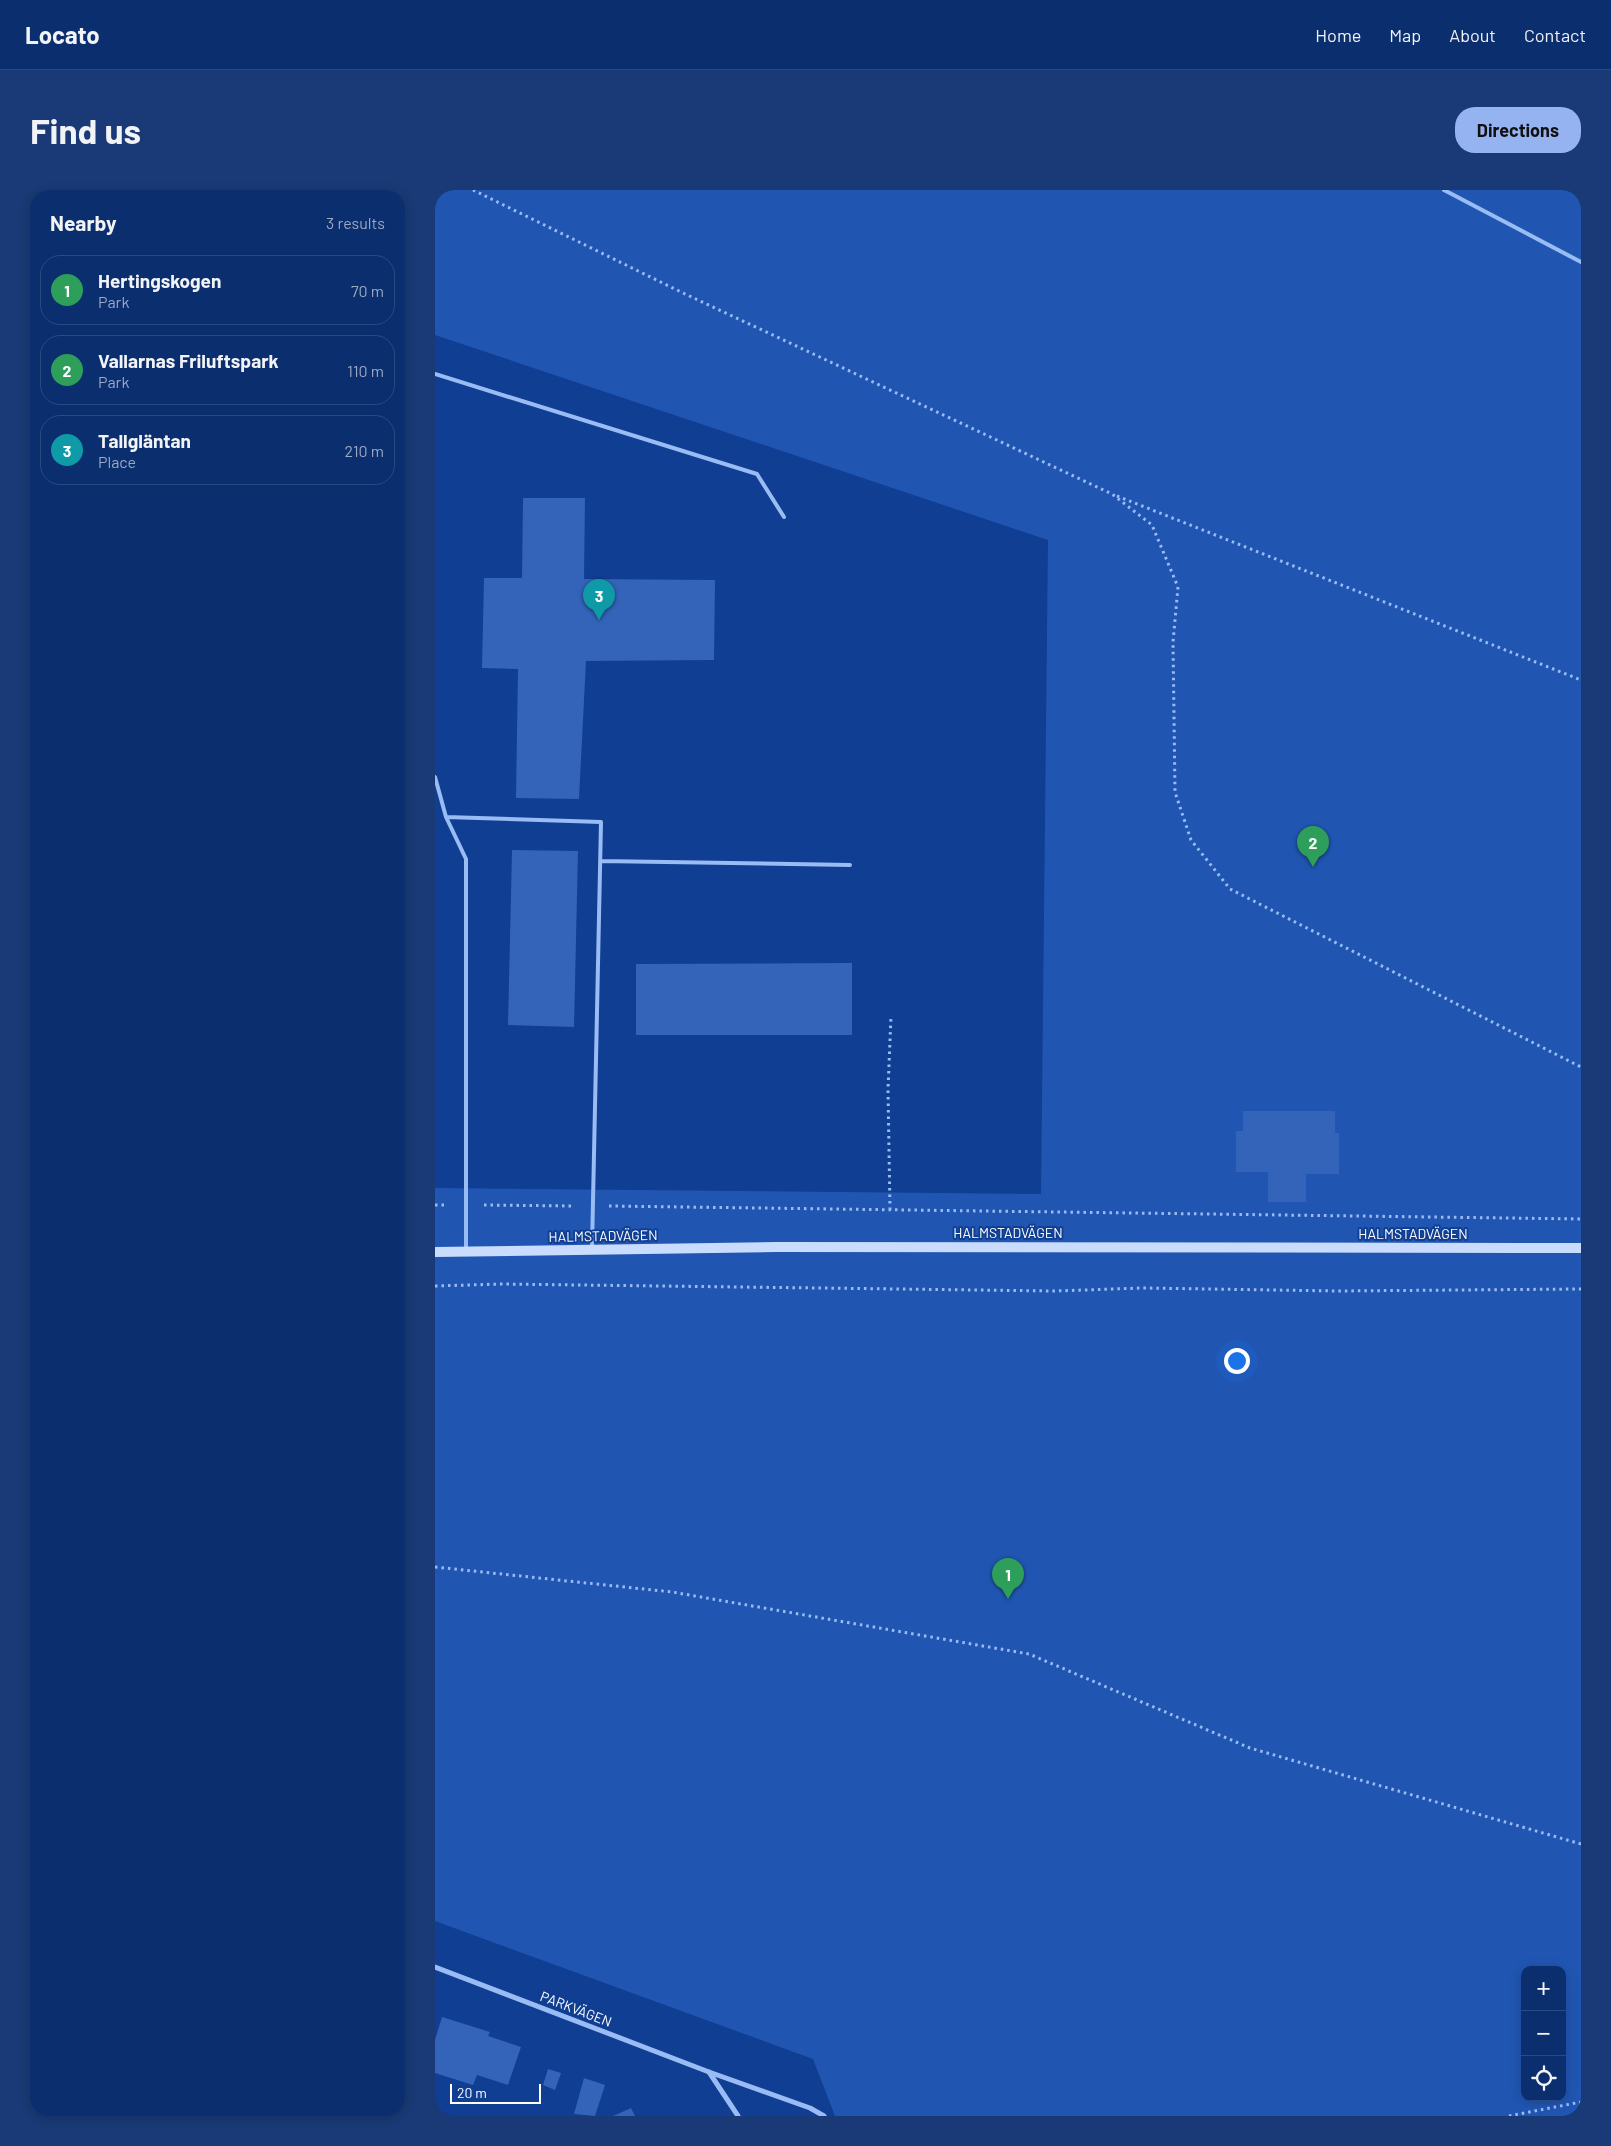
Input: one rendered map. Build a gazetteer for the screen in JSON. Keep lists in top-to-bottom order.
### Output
{
  "streets": {
    "main road": ["HALMSTADVÄGEN"],
    "street": ["PARKVÄGEN"]
  },
  "scale_bar": "20 m",
  "page": {
    "header": "Locato",
    "nav": [
      "Home",
      "Map",
      "About",
      "Contact"
    ],
    "buttons": "Directions",
    "title": "Find us",
    "heading": ["Nearby", "3 results"],
    "list": [
      {
        "mark": "1",
        "name": "Hertingskogen",
        "note": "Park",
        "value": "70 m"
      },
      {
        "mark": "2",
        "name": "Vallarnas Friluftspark",
        "note": "Park",
        "value": "110 m"
      },
      {
        "mark": "3",
        "name": "Tallgläntan",
        "note": "Place",
        "value": "210 m"
      }
    ],
    "pins": ["3", "2", "1"],
    "map_buttons": ["+", "−"],
    "scale": "20 m"
  }
}
